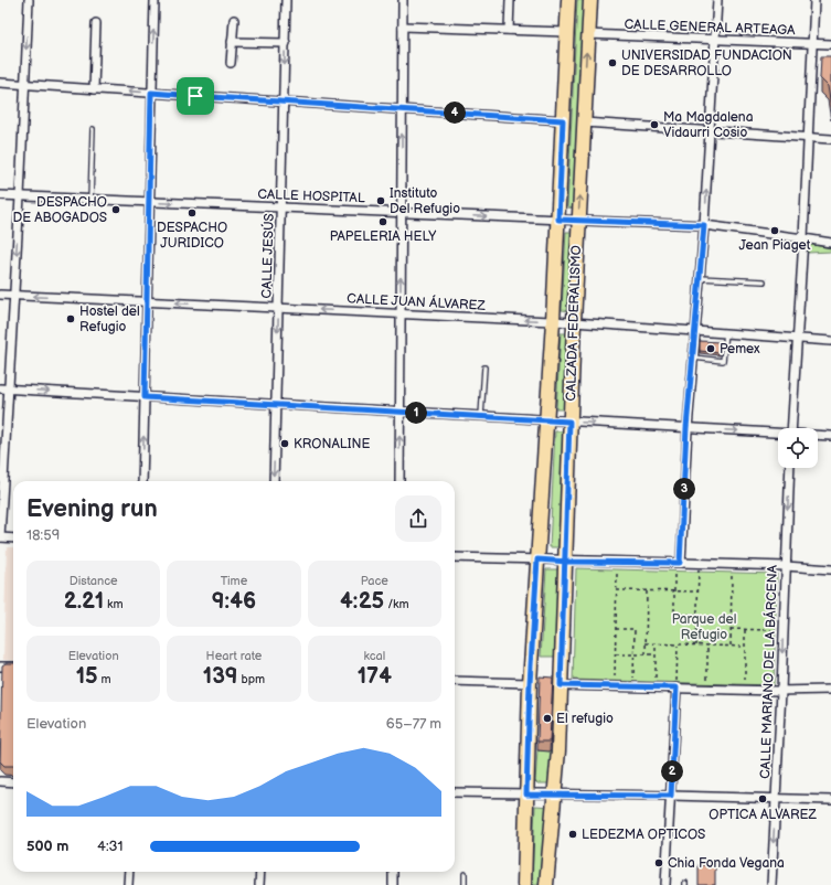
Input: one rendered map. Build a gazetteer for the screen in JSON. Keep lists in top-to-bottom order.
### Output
{
  "streets": {
    "main road": ["CALZADA FEDERALISMO"],
    "street": [
      "CALLE GENERAL ARTEAGA",
      "CALLE HOSPITAL",
      "CALLE JESÚS",
      "CALLE JUAN ÁLVAREZ",
      "CALLE MARIANO DE LA BÁRCENA"
    ]
  },
  "crossings": [
    ["CALLE GENERAL ARTEAGA", "CALZADA FEDERALISMO"],
    ["CALLE HOSPITAL", "CALLE JESÚS"],
    ["CALLE HOSPITAL", "CALZADA FEDERALISMO"],
    ["CALLE JESÚS", "CALLE JUAN ÁLVAREZ"],
    ["CALLE JUAN ÁLVAREZ", "CALZADA FEDERALISMO"]
  ],
  "one_way": ["CALLE JESÚS", "CALLE JUAN ÁLVAREZ", "CALLE MARIANO DE LA BÁRCENA"],
  "parks": ["Parque del Refugio"],
  "places": [
    "UNIVERSIDAD FUNDACION DE DESARROLLO",
    "Ma Magdalena Vidaurri Cosio",
    "Instituto Del Refugio",
    "DESPACHO DE ABOGADOS",
    "DESPACHO JURIDICO",
    "PAPELERIA HELY",
    "Jean Piaget",
    "Hostel del Refugio",
    "Pemex",
    "KRONALINE",
    "El refugio",
    "OPTICA ALVAREZ",
    "LEDEZMA OPTICOS",
    "Chia Fonda Vegana"
  ],
  "page": {
    "pins": [
      "4",
      "1",
      "3",
      "2"
    ],
    "heading": ["Evening run", "18:59"],
    "stats": [
      ["Distance", "2.21 km"],
      ["Time", "9:46"],
      ["Pace", "4:25 /km"],
      ["Elevation", "15 m"],
      ["Heart rate", "139 bpm"],
      ["kcal", "174"]
    ],
    "chart": ["Elevation", "65–77 m"],
    "list": [
      {
        "name": "500 m",
        "note": "4:31"
      }
    ]
  }
}
